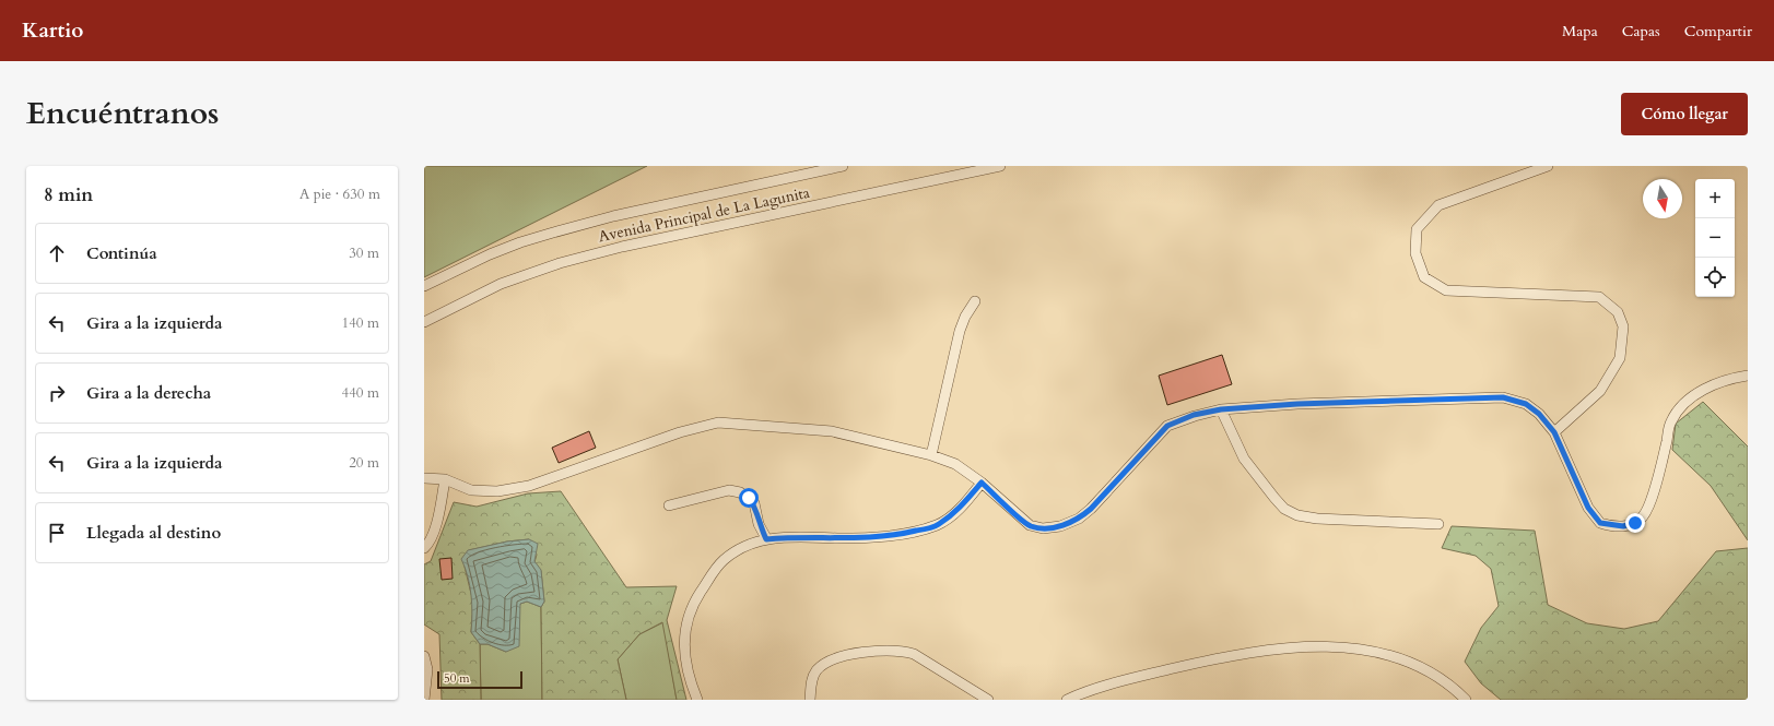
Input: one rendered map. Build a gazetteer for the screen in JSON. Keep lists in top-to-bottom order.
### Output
{
  "streets": {
    "street": ["Avenida Principal de La Lagunita"]
  },
  "scale_bar": "50 m",
  "north": "bottom",
  "page": {
    "header": "Kartio",
    "nav": ["Mapa", "Capas", "Compartir"],
    "title": "Encuéntranos",
    "buttons": "Cómo llegar",
    "heading": ["8 min", "A pie · 630 m"],
    "map_buttons": ["+", "−"],
    "list": [
      ["Continúa", "30 m"],
      ["Gira a la izquierda", "140 m"],
      ["Gira a la derecha", "440 m"],
      ["Gira a la izquierda", "20 m"],
      "Llegada al destino"
    ],
    "scale": "50 m"
  }
}
